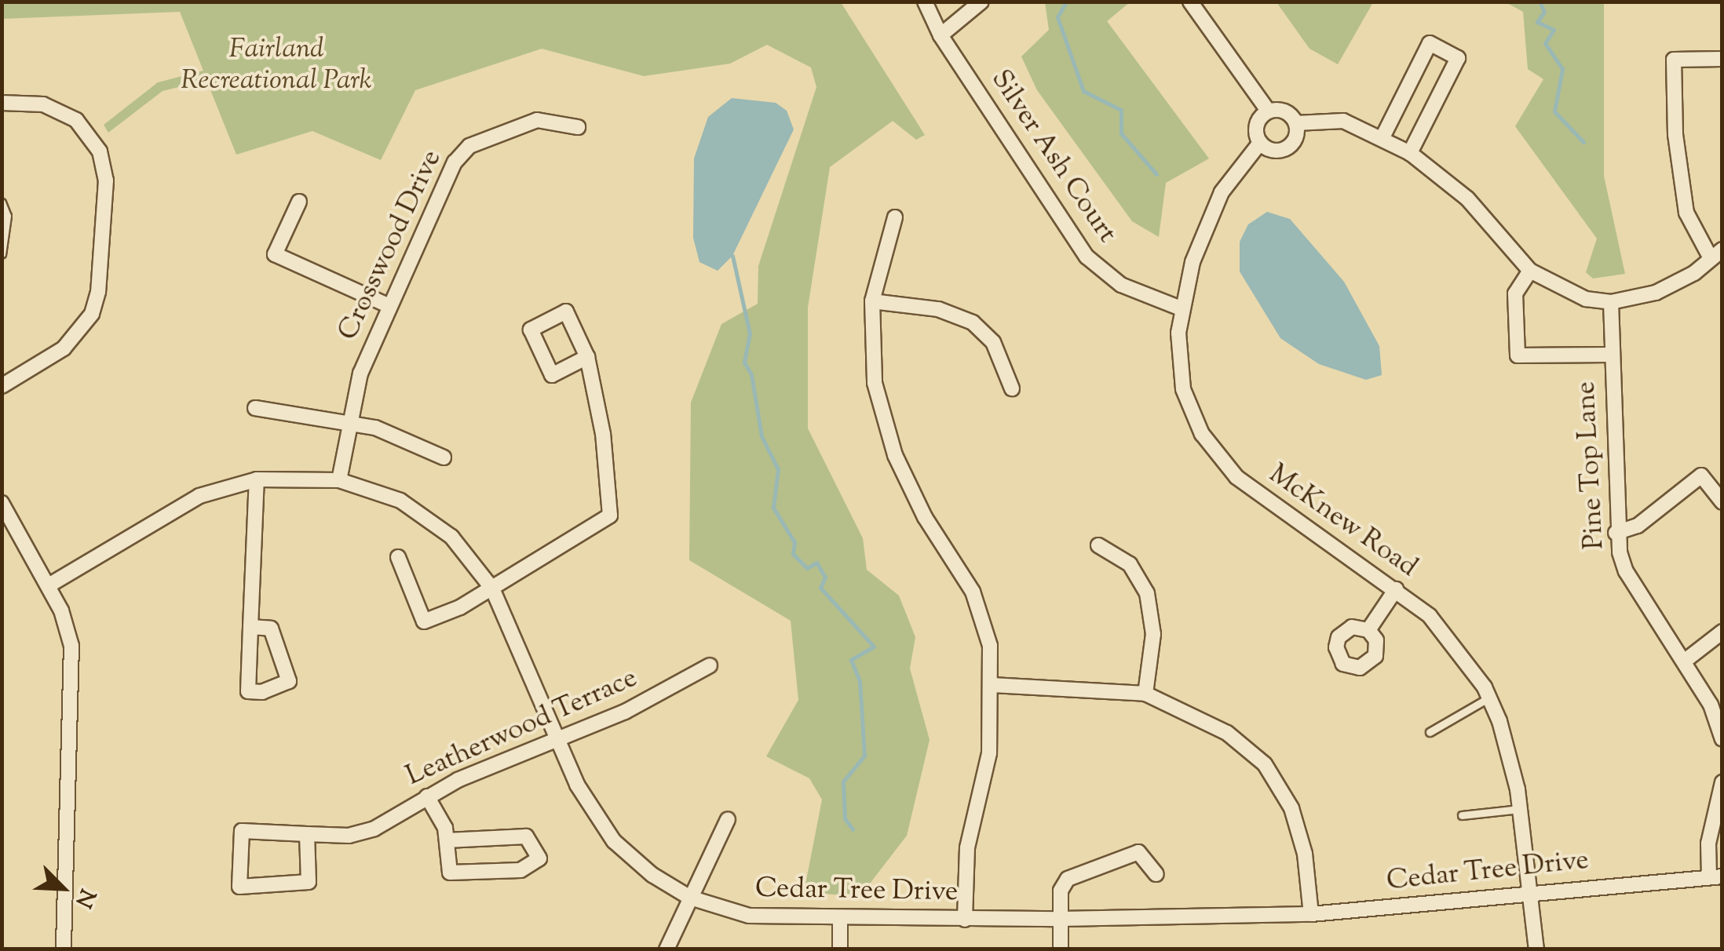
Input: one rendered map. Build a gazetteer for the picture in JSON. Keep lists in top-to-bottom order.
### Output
{
  "streets": {
    "street": [
      "Silver Ash Court",
      "Crosswood Drive",
      "Pine Top Lane",
      "McKnew Road",
      "Leatherwood Terrace",
      "Cedar Tree Drive"
    ]
  },
  "crossings": [
    ["Silver Ash Court", "McKnew Road"],
    ["Crosswood Drive", "Cedar Tree Drive"],
    ["McKnew Road", "Cedar Tree Drive"],
    ["Leatherwood Terrace", "Cedar Tree Drive"]
  ],
  "parks": ["Fairland Recreational Park"],
  "north": "bottom right"
}
